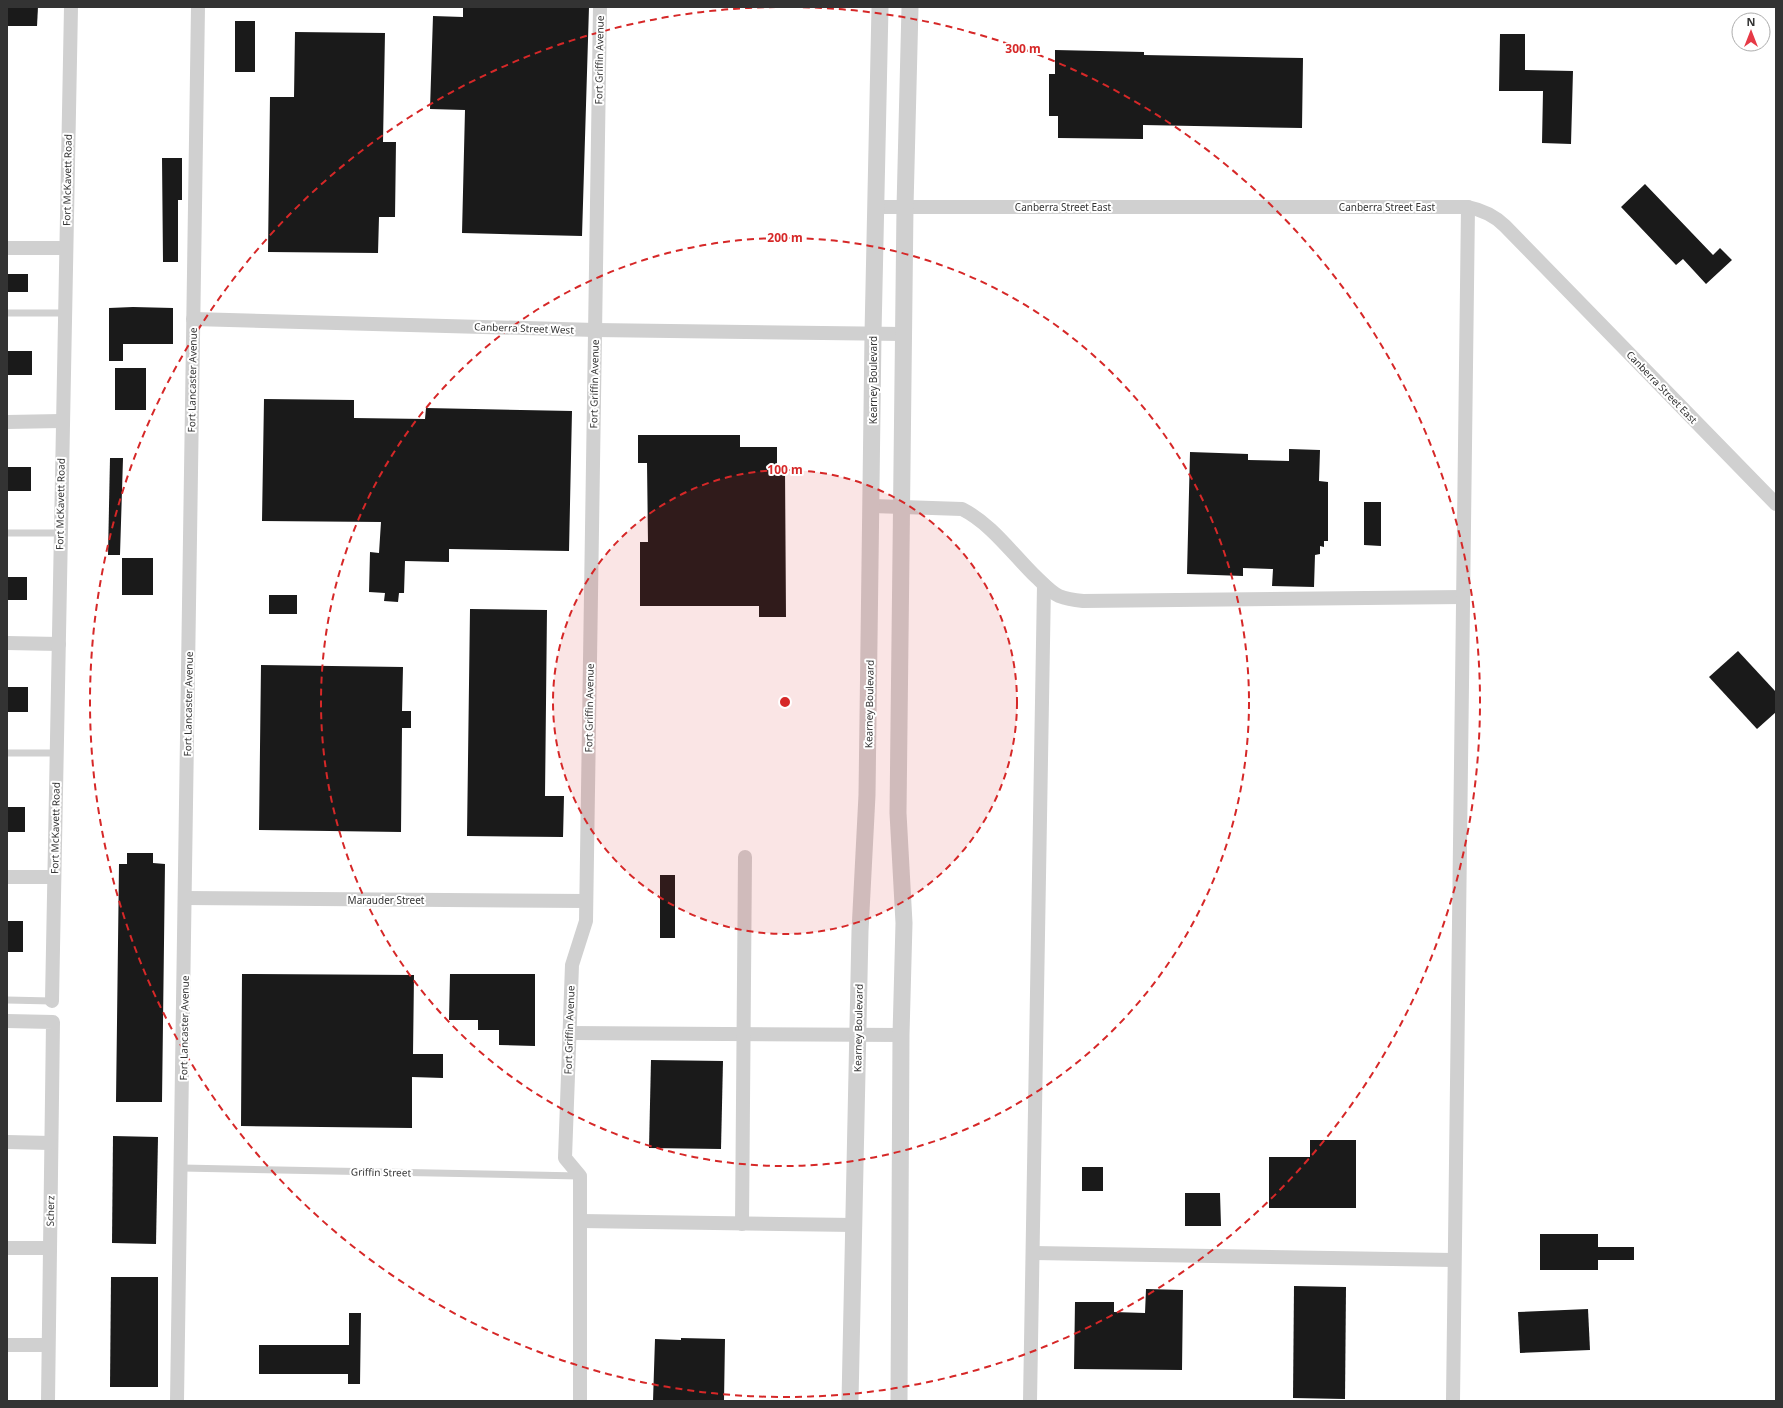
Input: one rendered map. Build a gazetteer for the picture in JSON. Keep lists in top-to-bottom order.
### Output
{
  "streets": {
    "street": [
      "Fort Griffin Avenue",
      "Fort McKavett Road",
      "Canberra Street East",
      "Canberra Street West",
      "Fort Lancaster Avenue",
      "Kearney Boulevard",
      "Marauder Street",
      "Scherz"
    ],
    "lane": ["Griffin Street"]
  },
  "crossings": [
    ["Fort Griffin Avenue", "Canberra Street West"],
    ["Fort Griffin Avenue", "Marauder Street"],
    ["Fort Griffin Avenue", "Griffin Street"],
    ["Canberra Street East", "Kearney Boulevard"],
    ["Canberra Street West", "Fort Lancaster Avenue"],
    ["Canberra Street West", "Kearney Boulevard"],
    ["Fort Lancaster Avenue", "Marauder Street"],
    ["Fort Lancaster Avenue", "Griffin Street"]
  ],
  "north": "top",
  "rings": ["300 m", "200 m", "100 m"]
}
